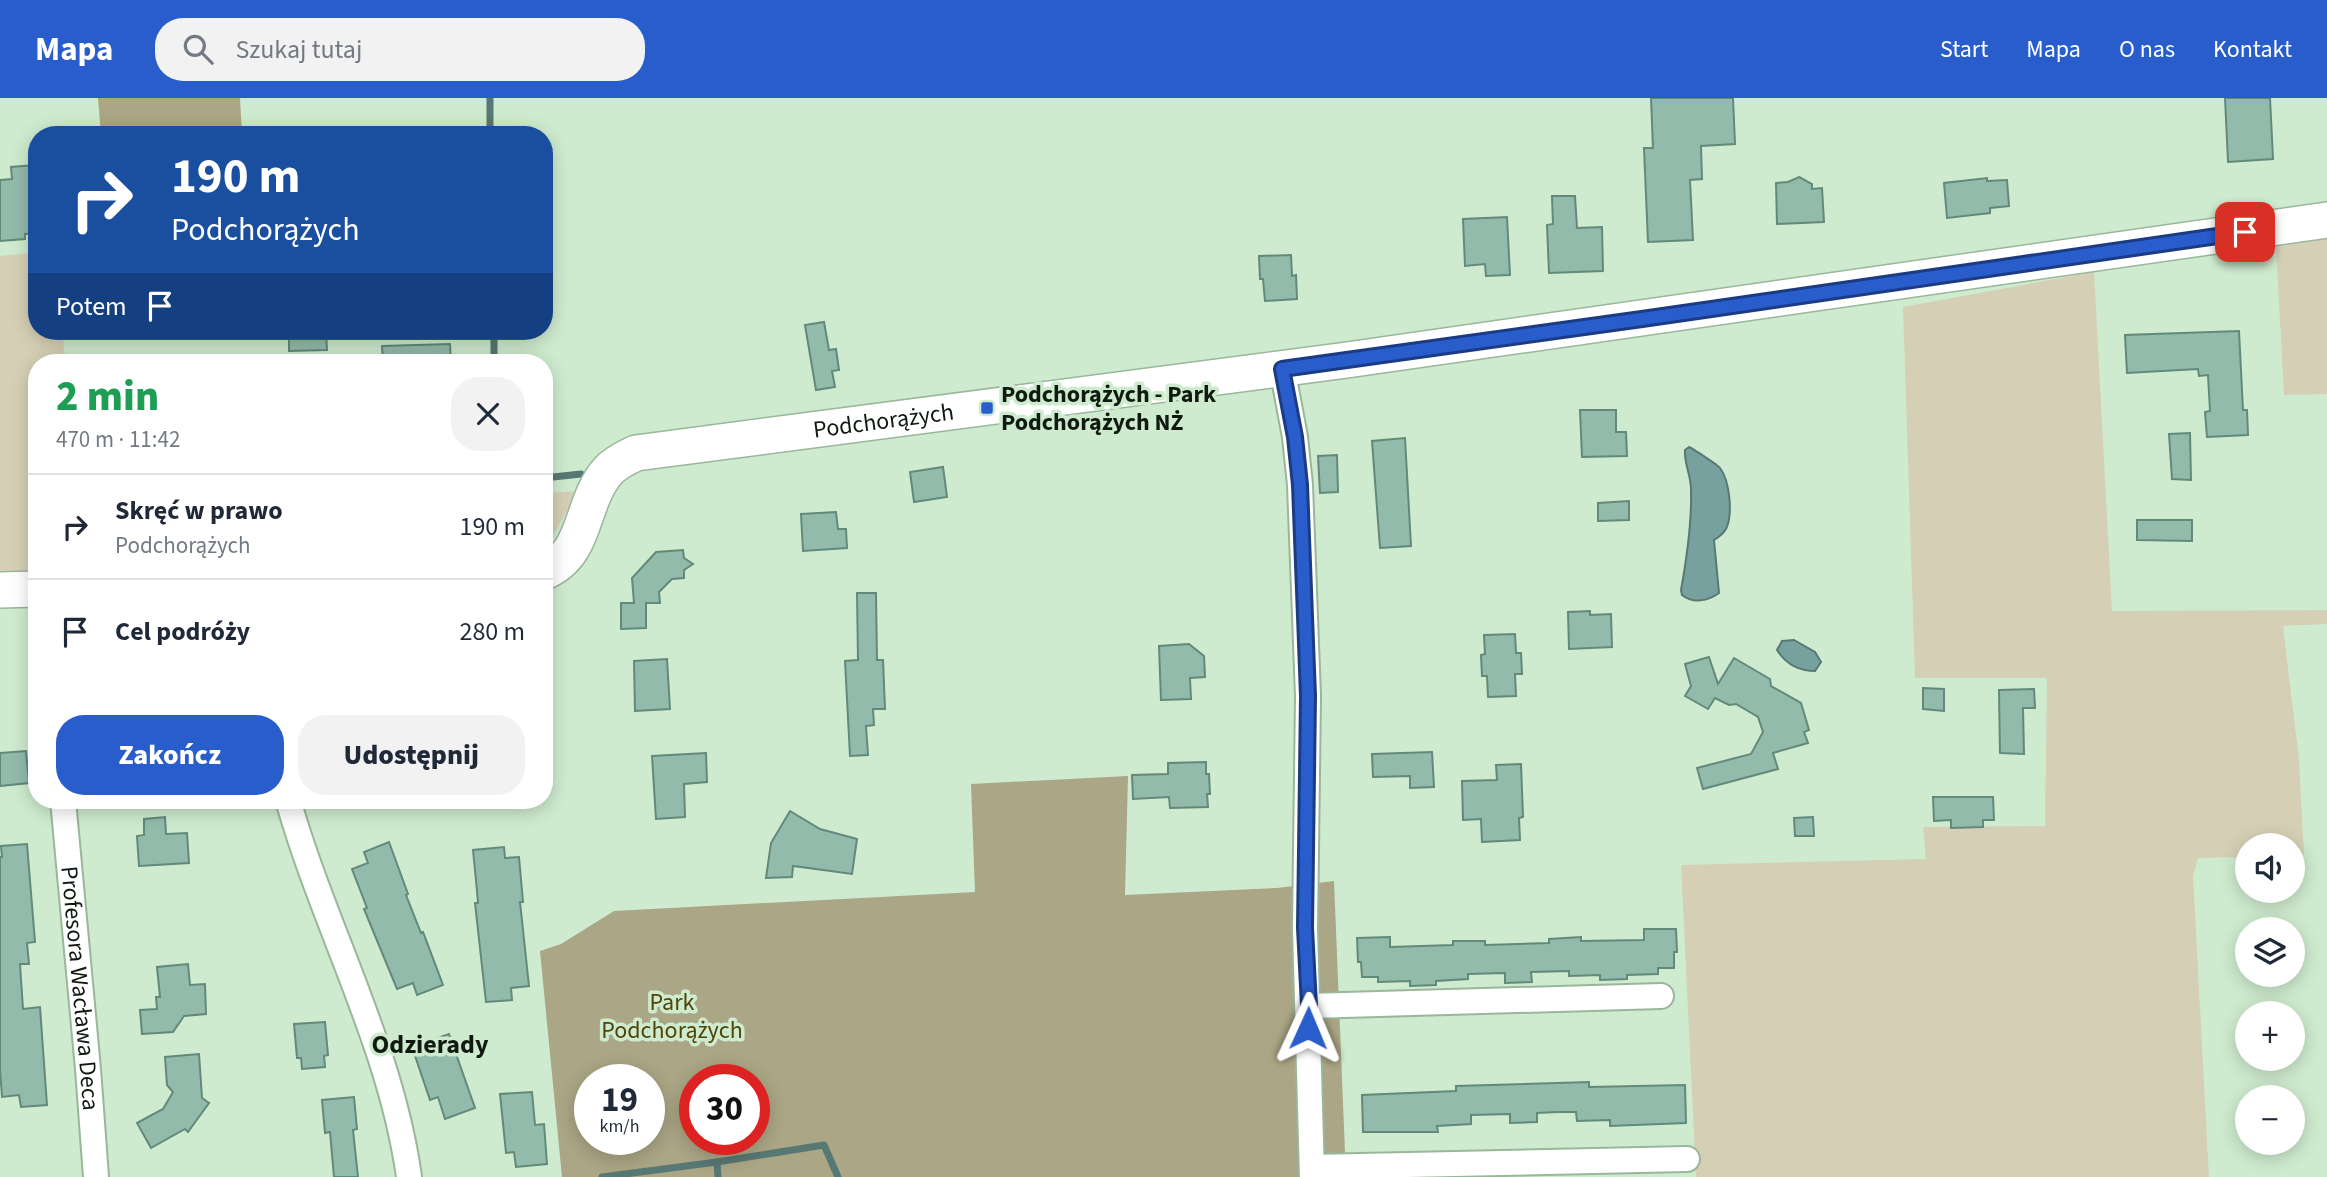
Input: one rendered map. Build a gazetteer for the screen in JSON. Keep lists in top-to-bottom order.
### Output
{
  "streets": {
    "street": ["Podchorążych", "Profesora Wacława Deca"]
  },
  "districts": ["Odzierady"],
  "parks": ["Park Podchorążych"],
  "places": {
    "transit": ["Podchorążych - Park Podchorążych NŻ"]
  },
  "page": {
    "header": "Mapa",
    "search": "Szukaj tutaj",
    "nav": [
      "Start",
      "Mapa",
      "O nas",
      "Kontakt"
    ],
    "turn": ["190 m", "Podchorążych"],
    "then": "Potem",
    "heading": ["2 min", "470 m · 11:42"],
    "list": [
      {
        "name": "Skręć w prawo",
        "note": "Podchorążych",
        "value": "190 m"
      },
      {
        "name": "Cel podróży",
        "value": "280 m"
      }
    ],
    "buttons": ["Zakończ", "Udostępnij"],
    "map_buttons": ["+", "−"],
    "speed": "19 km/h",
    "limit": "30"
  }
}
